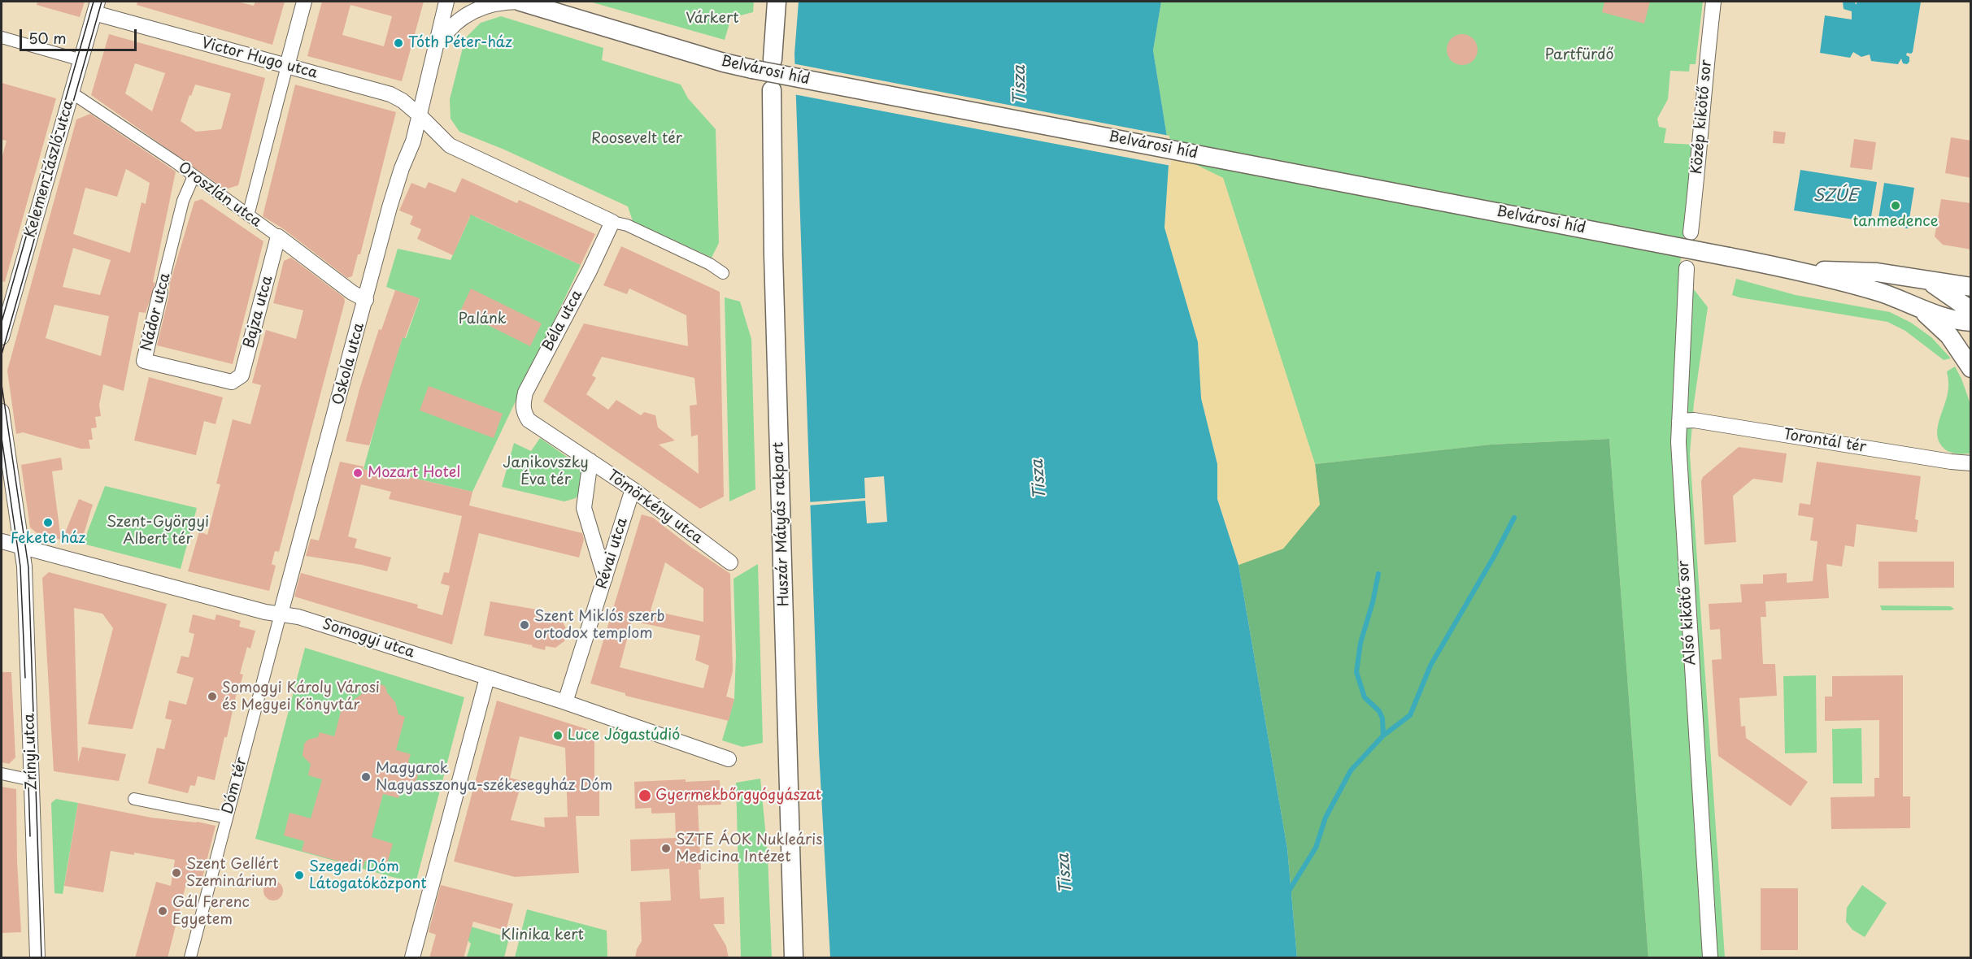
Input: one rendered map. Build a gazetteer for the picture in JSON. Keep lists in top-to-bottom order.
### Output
{
  "streets": {
    "street": [
      "Victor Hugo utca",
      "Belvárosi híd",
      "Közép kikötő sor",
      "Kelemen László utca",
      "Oroszlán utca",
      "Nádor utca",
      "Bajza utca",
      "Béla utca",
      "Oskola utca",
      "Torontál tér",
      "Tömörkény utca",
      "Huszár Mátyás rakpart",
      "Révai utca",
      "Alsó kikötő sor",
      "Somogyi utca",
      "Zrínyi utca",
      "Dóm tér"
    ]
  },
  "crossings": [
    ["Victor Hugo utca", "Kelemen László utca"],
    ["Victor Hugo utca", "Oskola utca"],
    ["Kelemen László utca", "Oroszlán utca"],
    ["Oroszlán utca", "Nádor utca"],
    ["Oroszlán utca", "Bajza utca"],
    ["Oroszlán utca", "Oskola utca"],
    ["Nádor utca", "Bajza utca"],
    ["Béla utca", "Tömörkény utca"],
    ["Oskola utca", "Somogyi utca"],
    ["Oskola utca", "Dóm tér"],
    ["Torontál tér", "Alsó kikötő sor"],
    ["Tömörkény utca", "Révai utca"],
    ["Révai utca", "Somogyi utca"],
    ["Somogyi utca", "Zrínyi utca"],
    ["Somogyi utca", "Dóm tér"]
  ],
  "water": ["Tisza", "SZÚE"],
  "parks": [
    "Várkert",
    "Partfürdő",
    "Roosevelt tér",
    "Palánk",
    "Janikovszky Éva tér",
    "Szent-Györgyi Albert tér",
    "Klinika kert"
  ],
  "places": [
    "Tóth Péter-ház",
    "tanmedence",
    "Mozart Hotel",
    "Fekete ház",
    "Szent Miklós szerb ortodox templom",
    "Somogyi Károly Városi és Megyei Könyvtár",
    "Luce Jógastúdió",
    "Magyarok Nagyasszonya-székesegyház Dóm",
    "Gyermekbőrgyógyászat",
    "SZTE ÁOK Nukleáris Medicina Intézet",
    "Szent Gellért Szeminárium",
    "Szegedi Dóm Látogatóközpont",
    "Gál Ferenc Egyetem"
  ],
  "scale_bar": "50 m"
}
